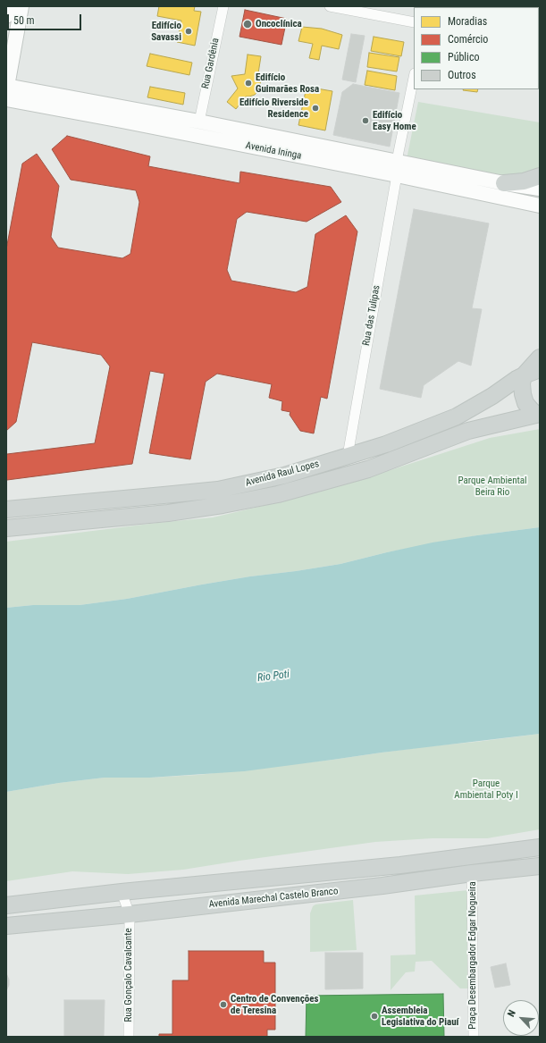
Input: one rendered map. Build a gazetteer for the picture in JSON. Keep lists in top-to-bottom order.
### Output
{
  "streets": {
    "main road": ["Avenida Ininga", "Avenida Raul Lopes", "Avenida Marechal Castelo Branco"],
    "street": [
      "Rua Gardênia",
      "Rua das Tulipas",
      "Praça Desembargador Edgar Nogueira",
      "Rua Gonçalo Cavalcante"
    ]
  },
  "crossings": [
    ["Rua Gardênia", "Avenida Ininga"],
    ["Avenida Ininga", "Rua das Tulipas"],
    ["Rua das Tulipas", "Avenida Raul Lopes"],
    ["Avenida Marechal Castelo Branco", "Praça Desembargador Edgar Nogueira"],
    ["Avenida Marechal Castelo Branco", "Rua Gonçalo Cavalcante"]
  ],
  "water": ["Rio Poti"],
  "parks": ["Parque Ambiental Beira Rio", "Parque Ambiental Poty I"],
  "places": [
    "Oncoclínica",
    "Edifício Savassi",
    "Edifício Guimarães Rosa",
    "Edifício Riverside Residence",
    "Edifício Easy Home",
    "Centro de Convenções de Teresina",
    "Assembleia Legislativa do Piauí"
  ],
  "legend": [
    "Moradias",
    "Comércio",
    "Público",
    "Outros"
  ],
  "scale_bar": "50 m",
  "north": "top left"
}
